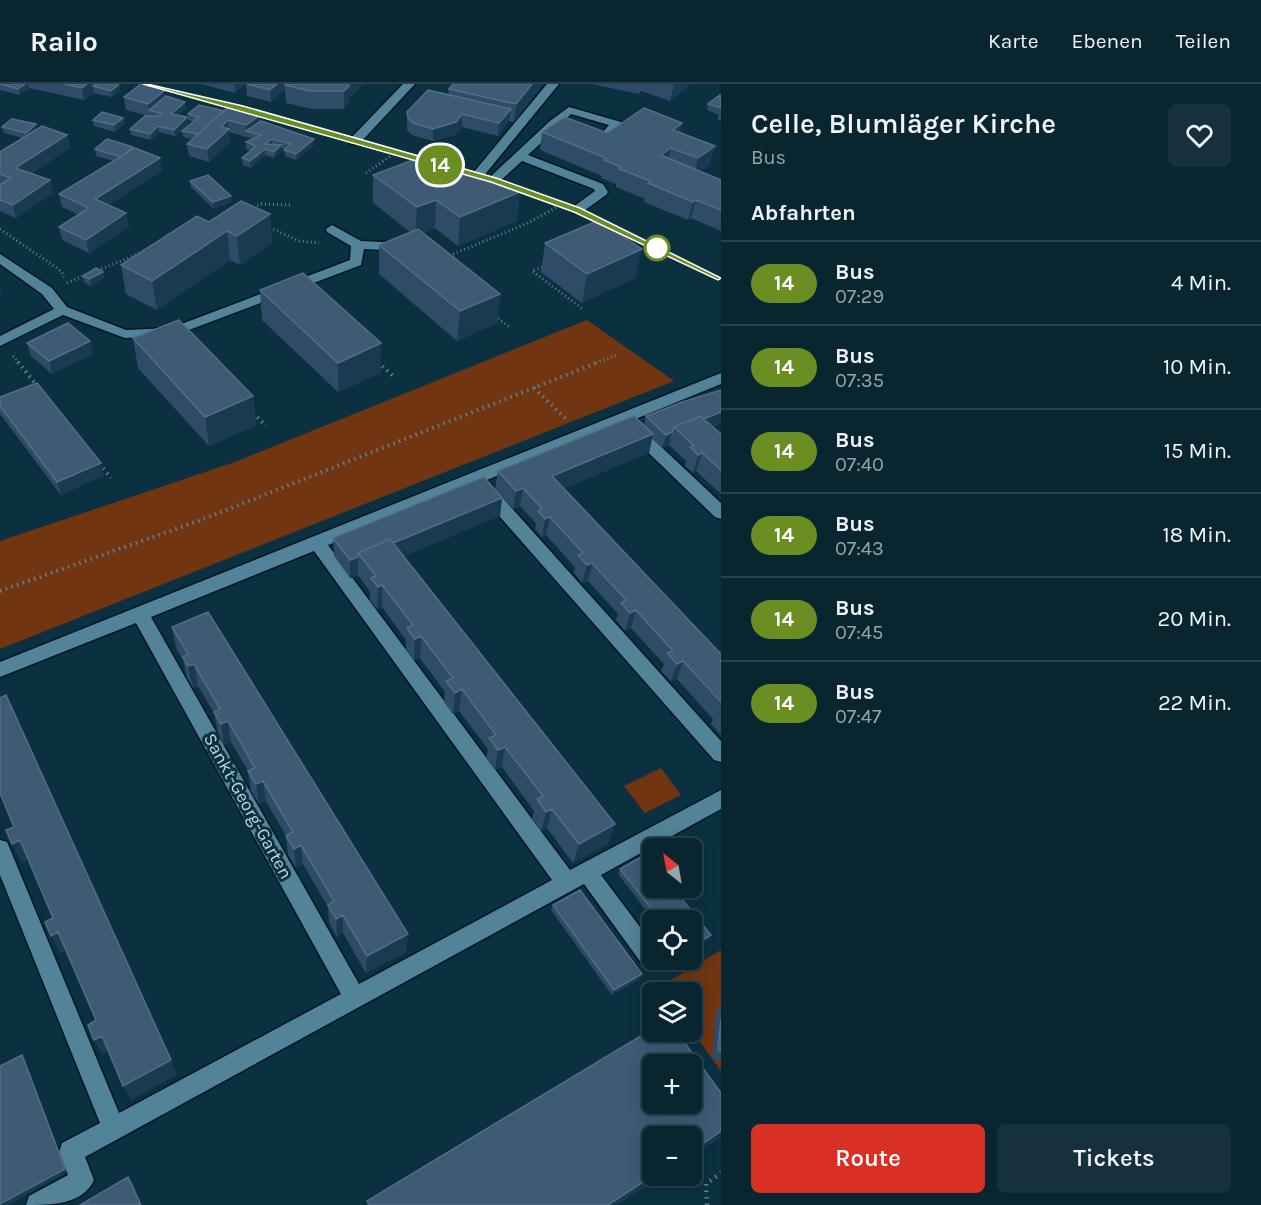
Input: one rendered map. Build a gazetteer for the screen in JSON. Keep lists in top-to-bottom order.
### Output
{
  "streets": {
    "street": ["Sankt-Georg-Garten"]
  },
  "lines": ["bus line 14"],
  "north": "top left",
  "page": {
    "header": "Railo",
    "nav": ["Karte", "Ebenen", "Teilen"],
    "on_map": "14",
    "heading": [
      ["Celle, Blumläger Kirche", "Bus"],
      "Abfahrten"
    ],
    "list": [
      {
        "mark": "14",
        "name": "Bus",
        "note": "07:29",
        "value": "4 Min."
      },
      {
        "mark": "14",
        "name": "Bus",
        "note": "07:35",
        "value": "10 Min."
      },
      {
        "mark": "14",
        "name": "Bus",
        "note": "07:40",
        "value": "15 Min."
      },
      {
        "mark": "14",
        "name": "Bus",
        "note": "07:43",
        "value": "18 Min."
      },
      {
        "mark": "14",
        "name": "Bus",
        "note": "07:45",
        "value": "20 Min."
      },
      {
        "mark": "14",
        "name": "Bus",
        "note": "07:47",
        "value": "22 Min."
      }
    ],
    "map_buttons": ["+", "−"],
    "buttons": ["Route", "Tickets"]
  }
}
